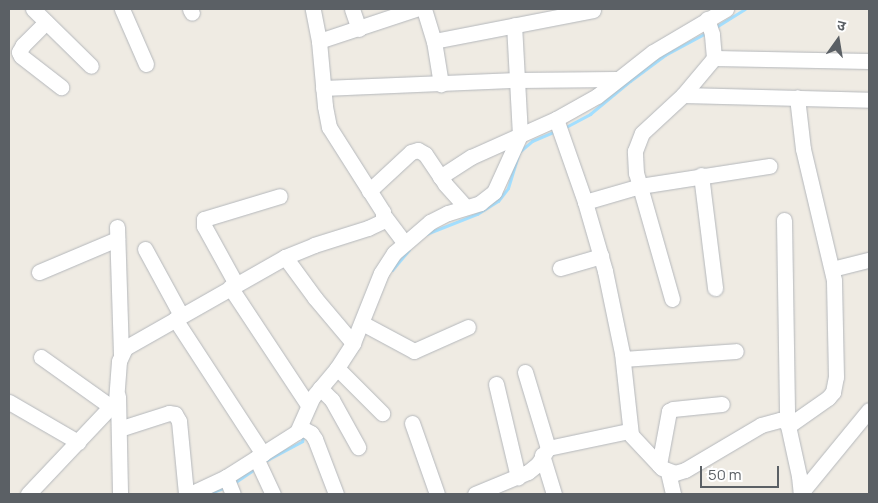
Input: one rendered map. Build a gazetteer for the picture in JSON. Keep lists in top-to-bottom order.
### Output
{
  "scale_bar": "50 m",
  "north": "top"
}
